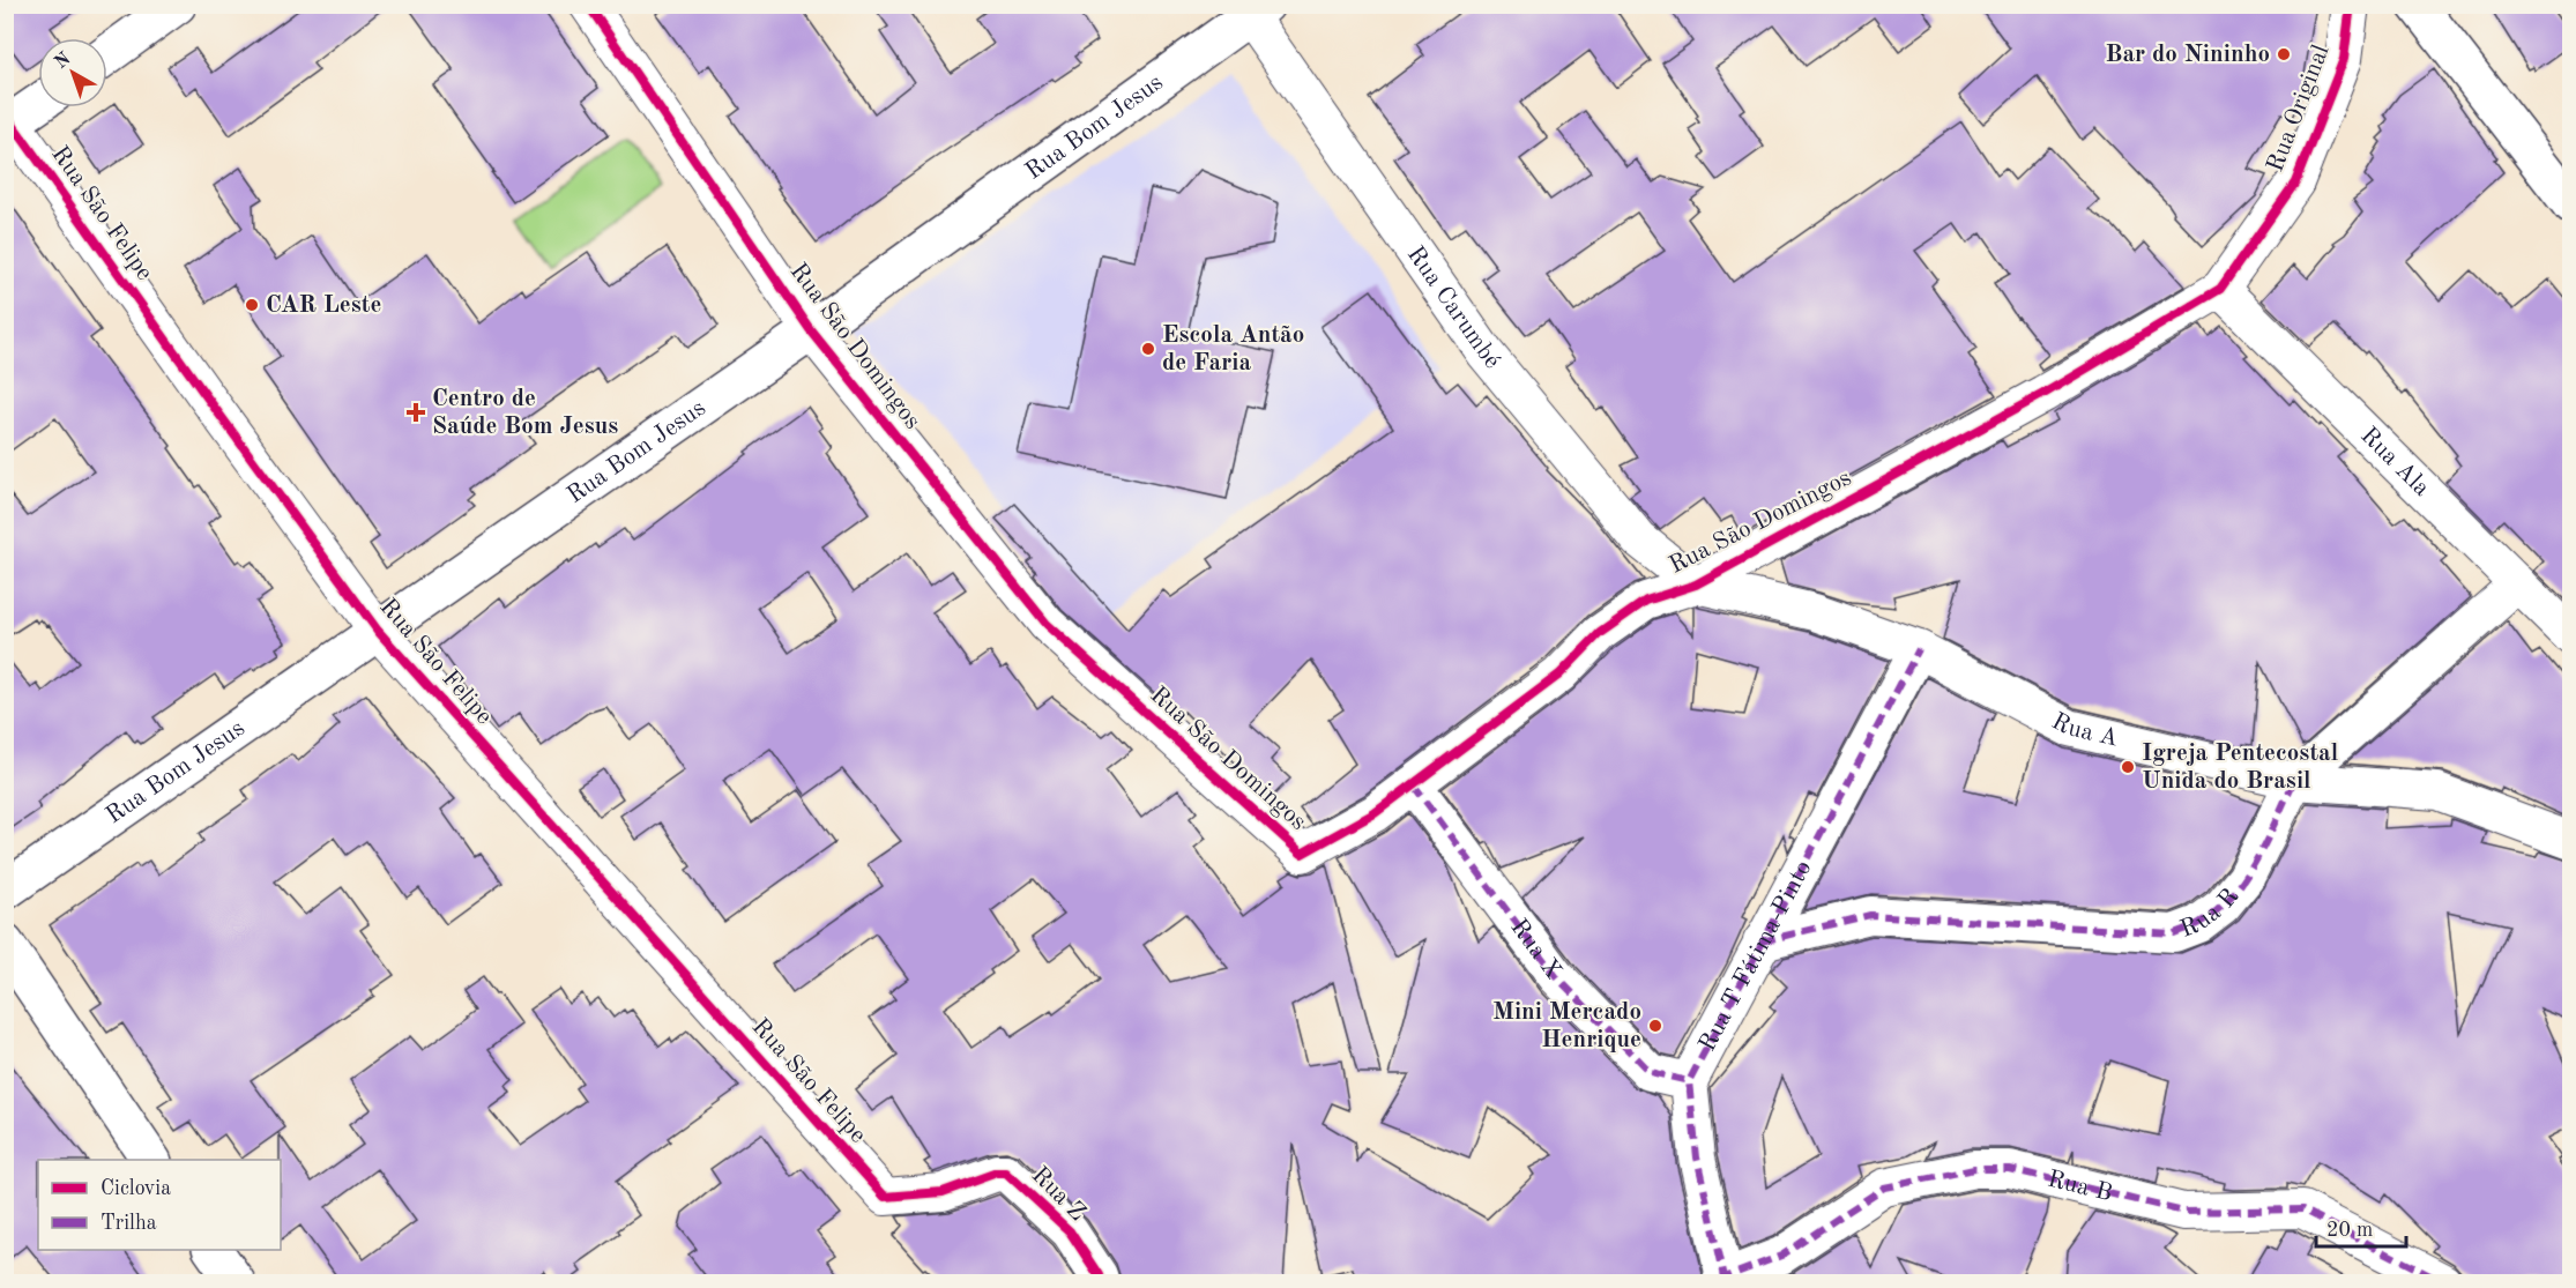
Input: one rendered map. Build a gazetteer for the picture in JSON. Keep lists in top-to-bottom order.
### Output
{
  "streets": {
    "street": [
      "Rua Original",
      "Rua Bom Jesus",
      "Rua São Felipe",
      "Rua Carumbé",
      "Rua São Domingos",
      "Rua Ala",
      "Rua A",
      "Rua R",
      "Rua X",
      "Rua T Fátima-Pinto",
      "Rua B",
      "Rua Z"
    ]
  },
  "crossings": [
    ["Rua Original", "Rua São Domingos"],
    ["Rua Original", "Rua Ala"],
    ["Rua Bom Jesus", "Rua São Felipe"],
    ["Rua Bom Jesus", "Rua Carumbé"],
    ["Rua Bom Jesus", "Rua São Domingos"],
    ["Rua São Felipe", "Rua Z"],
    ["Rua Carumbé", "Rua São Domingos"],
    ["Rua Carumbé", "Rua A"],
    ["Rua São Domingos", "Rua Ala"],
    ["Rua São Domingos", "Rua A"],
    ["Rua São Domingos", "Rua X"],
    ["Rua Ala", "Rua R"],
    ["Rua A", "Rua R"],
    ["Rua A", "Rua T Fátima-Pinto"],
    ["Rua R", "Rua T Fátima-Pinto"],
    ["Rua X", "Rua T Fátima-Pinto"]
  ],
  "places": {
    "other": [
      "Bar do Nininho",
      "CAR Leste",
      "Escola Antão de Faria",
      "Igreja Pentecostal Unida do Brasil",
      "Mini Mercado Henrique"
    ],
    "health": ["Centro de Saúde Bom Jesus"]
  },
  "legend": ["Ciclovia", "Trilha"],
  "scale_bar": "20 m",
  "north": "top left"
}
